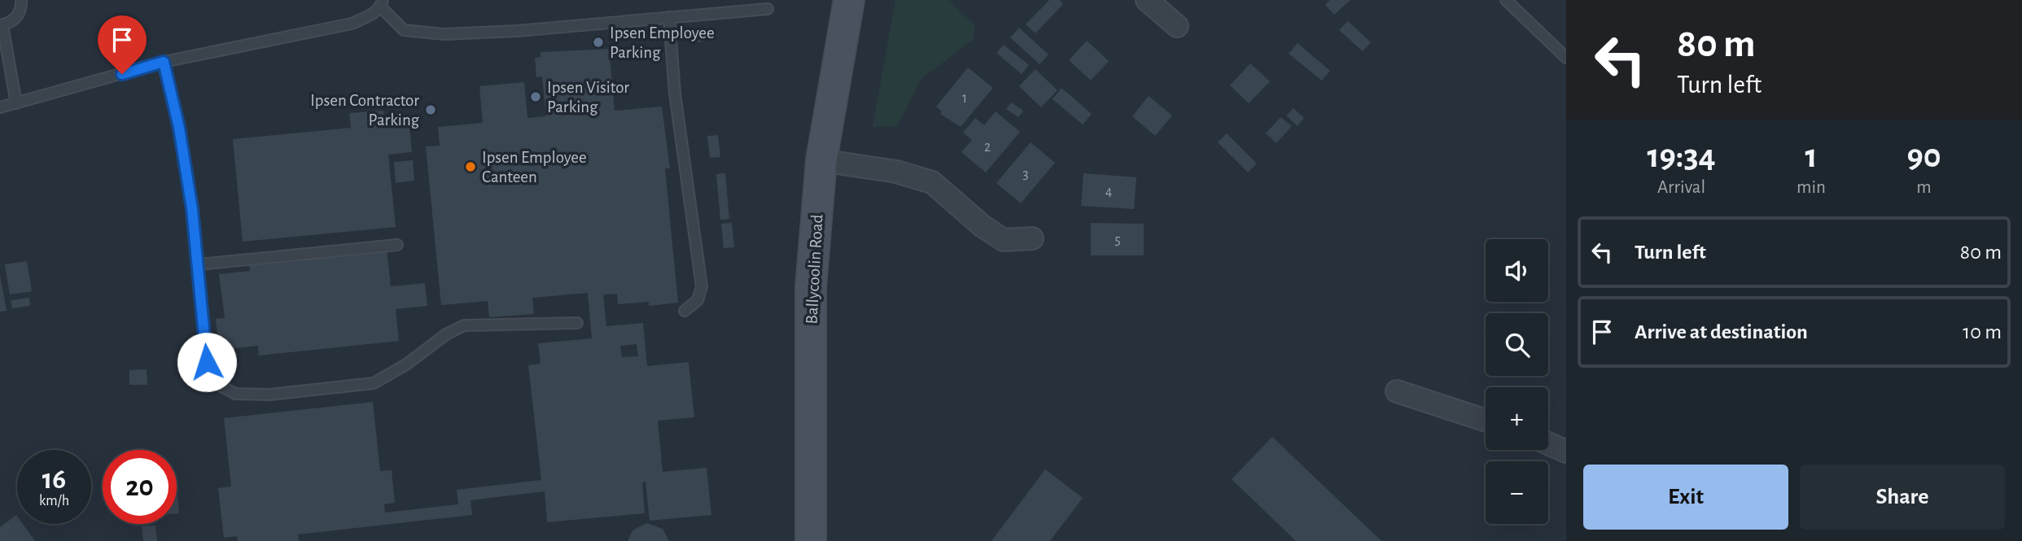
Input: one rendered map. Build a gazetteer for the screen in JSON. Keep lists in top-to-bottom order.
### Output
{
  "streets": {
    "main road": ["Ballycoolin Road"]
  },
  "places": [
    "Ipsen Employee Parking",
    "Ipsen Visitor Parking",
    "Ipsen Contractor Parking",
    "Ipsen Employee Canteen"
  ],
  "house_numbers": [
    "1",
    "2",
    "3",
    "4",
    "5"
  ],
  "page": {
    "turn": ["80 m", "Turn left"],
    "eta": [
      "19:34",
      "Arrival",
      "1",
      "min",
      "90",
      "m"
    ],
    "list": [
      {
        "name": "Turn left",
        "value": "80 m"
      },
      {
        "name": "Arrive at destination",
        "value": "10 m"
      }
    ],
    "map_buttons": ["+", "−"],
    "speed": "16 km/h",
    "limit": "20",
    "buttons": ["Exit", "Share"]
  }
}
